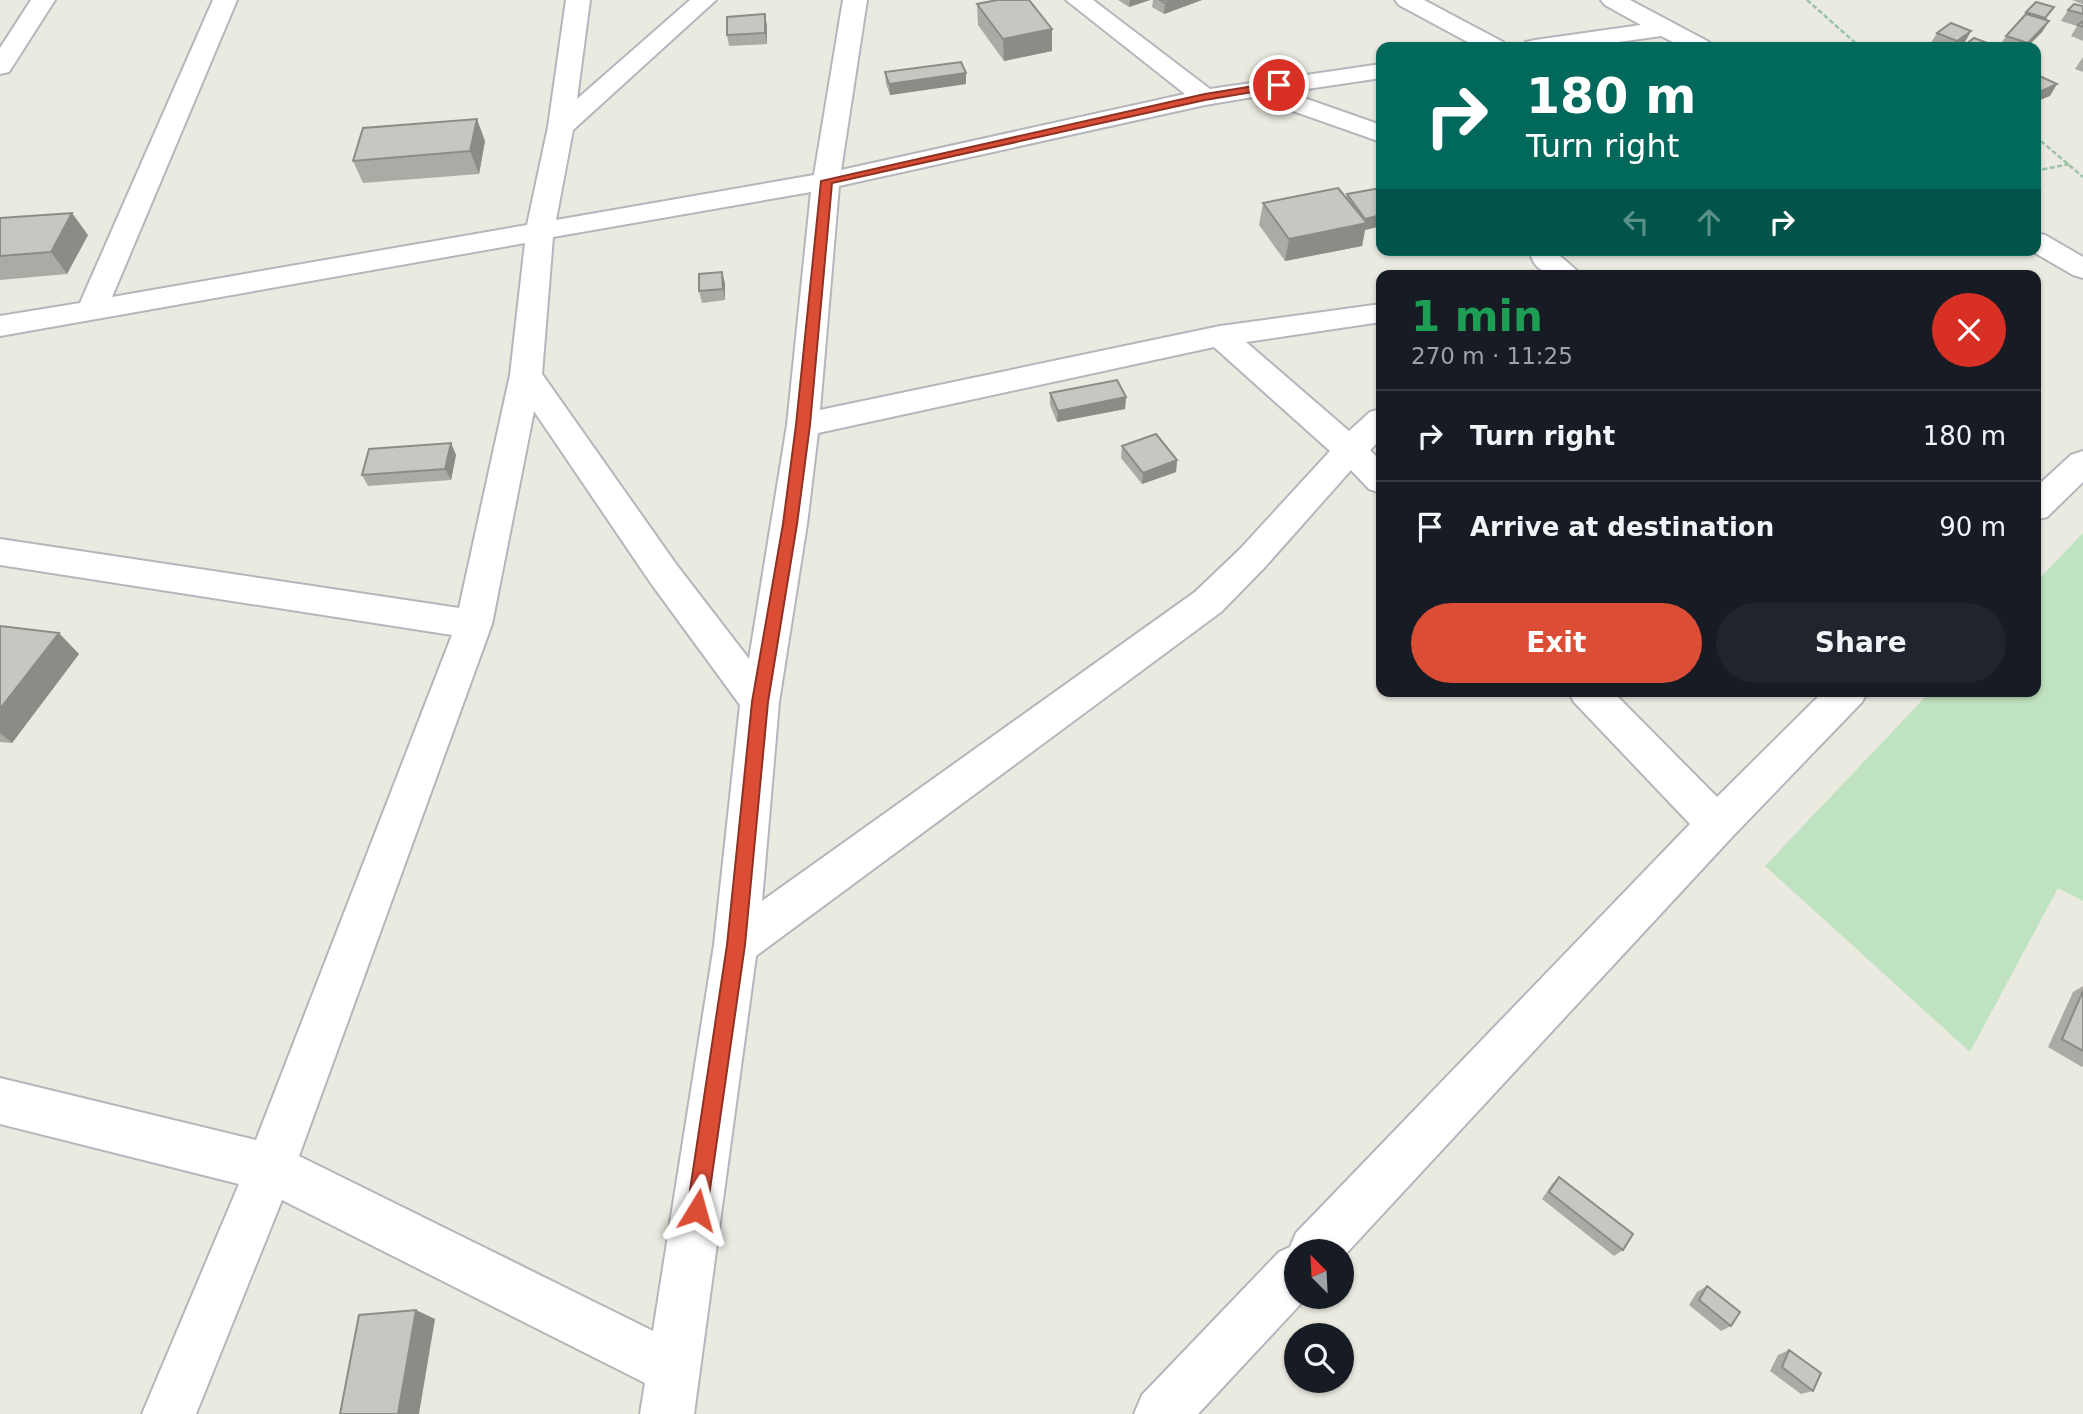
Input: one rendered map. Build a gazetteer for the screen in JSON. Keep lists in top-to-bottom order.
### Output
{
  "north": "top left",
  "page": {
    "turn": ["180 m", "Turn right"],
    "heading": ["1 min", "270 m · 11:25"],
    "list": [
      {
        "name": "Turn right",
        "value": "180 m"
      },
      {
        "name": "Arrive at destination",
        "value": "90 m"
      }
    ],
    "buttons": ["Exit", "Share"]
  }
}
